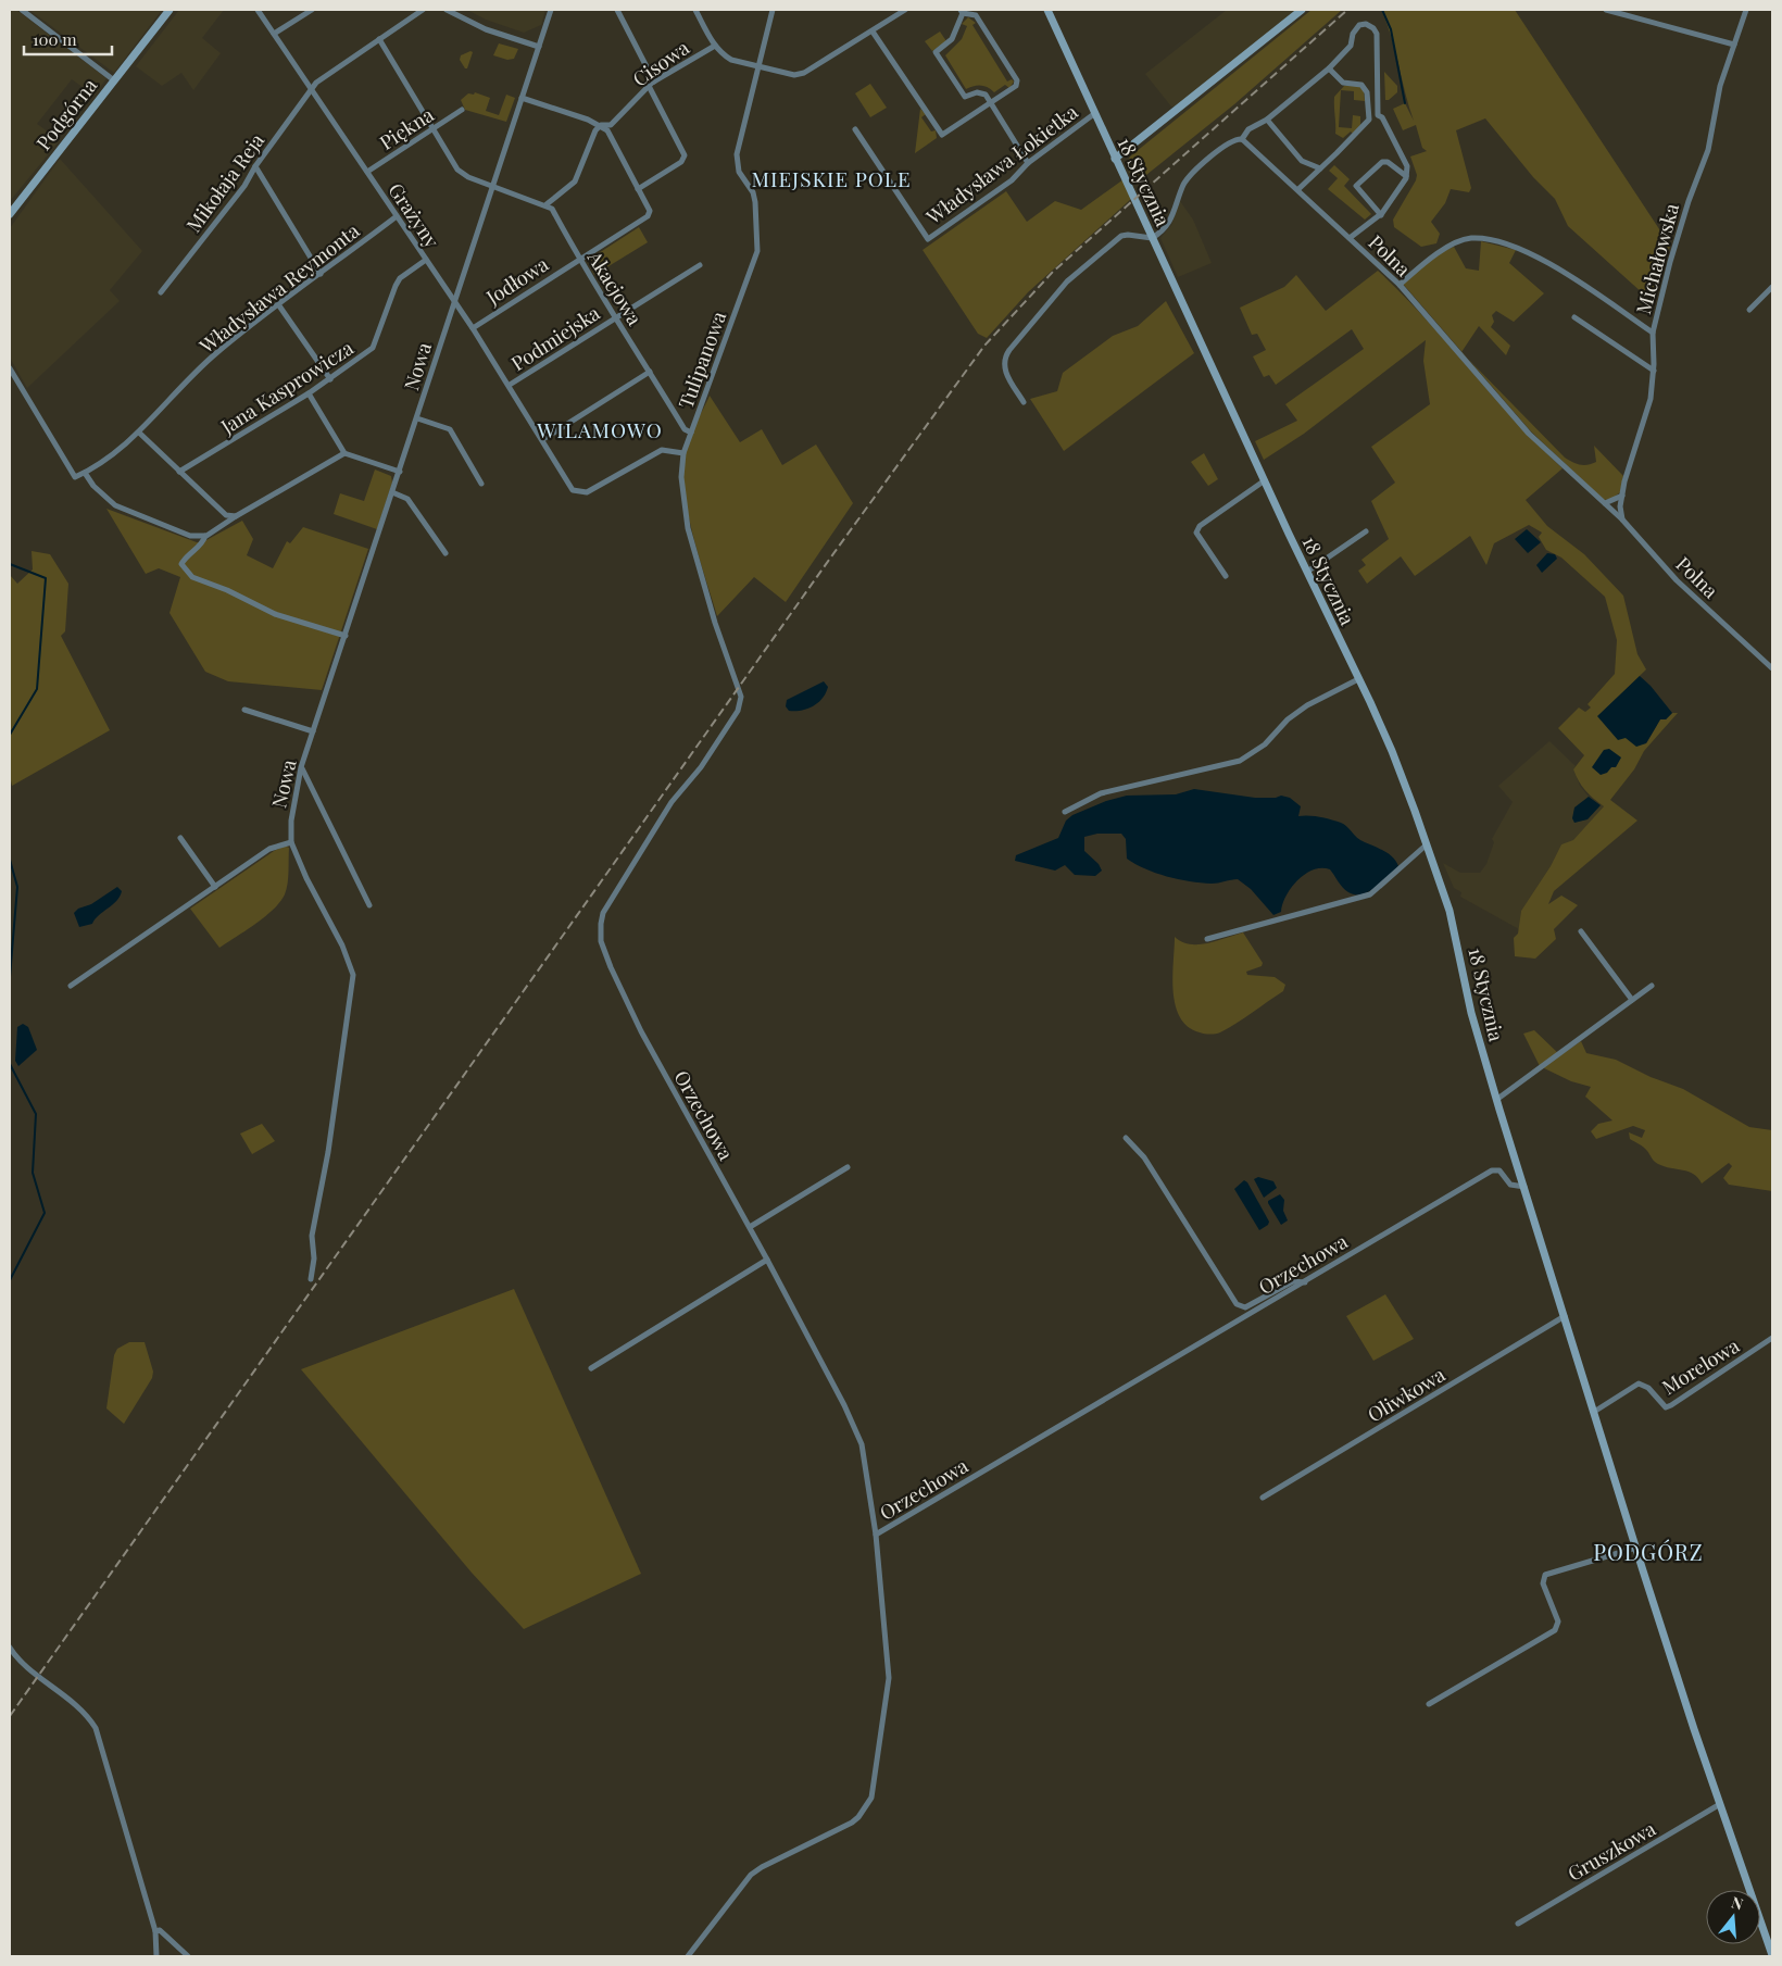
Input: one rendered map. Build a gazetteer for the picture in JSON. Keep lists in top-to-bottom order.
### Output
{
  "streets": {
    "street": [
      "Cisowa",
      "Podgórna",
      "Piękna",
      "Władysława Łokietka",
      "18 Stycznia",
      "Mikołaja Reja",
      "Grażyny",
      "Polna",
      "Michałowska",
      "Jodłowa",
      "Władysława Reymonta",
      "Akacjowa",
      "Podmiejska",
      "Tulipanowa",
      "Nowa",
      "Jana Kasprowicza",
      "Orzechowa",
      "Morelowa",
      "Oliwkowa",
      "Gruszkowa"
    ]
  },
  "crossings": [
    ["Piękna", "Grażyny"],
    ["Władysława Łokietka", "18 Stycznia"],
    ["18 Stycznia", "Orzechowa"],
    ["18 Stycznia", "Morelowa"],
    ["18 Stycznia", "Oliwkowa"],
    ["18 Stycznia", "Gruszkowa"],
    ["Mikołaja Reja", "Grażyny"],
    ["Grażyny", "Jodłowa"],
    ["Grażyny", "Władysława Reymonta"],
    ["Grażyny", "Podmiejska"],
    ["Grażyny", "Tulipanowa"],
    ["Grażyny", "Nowa"],
    ["Grażyny", "Jana Kasprowicza"],
    ["Polna", "Michałowska"],
    ["Jodłowa", "Akacjowa"],
    ["Akacjowa", "Podmiejska"],
    ["Akacjowa", "Tulipanowa"],
    ["Tulipanowa", "Orzechowa"]
  ],
  "districts": ["MIEJSKIE POLE", "WILAMOWO", "PODGÓRZ"],
  "scale_bar": "100 m",
  "north": "top"
}
